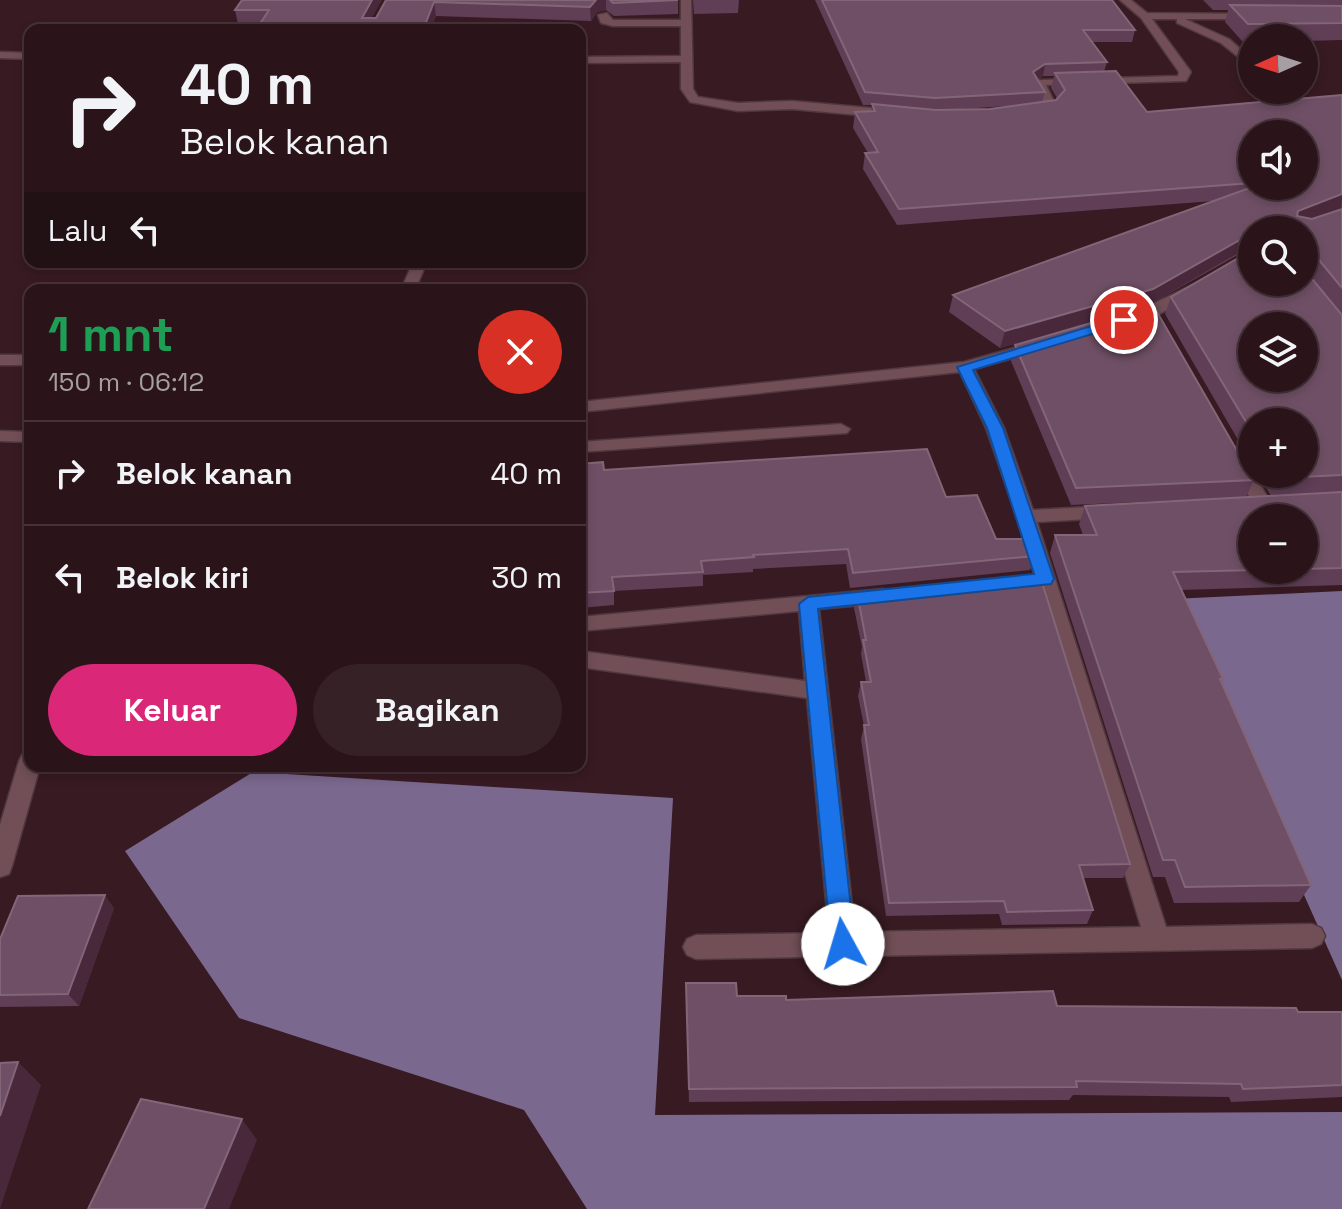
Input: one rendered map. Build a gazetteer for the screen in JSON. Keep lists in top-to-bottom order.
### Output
{
  "north": "left",
  "page": {
    "map_buttons": ["+", "−"],
    "turn": ["40 m", "Belok kanan"],
    "then": "Lalu",
    "heading": ["1 mnt", "150 m · 06:12"],
    "list": [
      {
        "name": "Belok kanan",
        "value": "40 m"
      },
      {
        "name": "Belok kiri",
        "value": "30 m"
      }
    ],
    "buttons": ["Keluar", "Bagikan"]
  }
}
